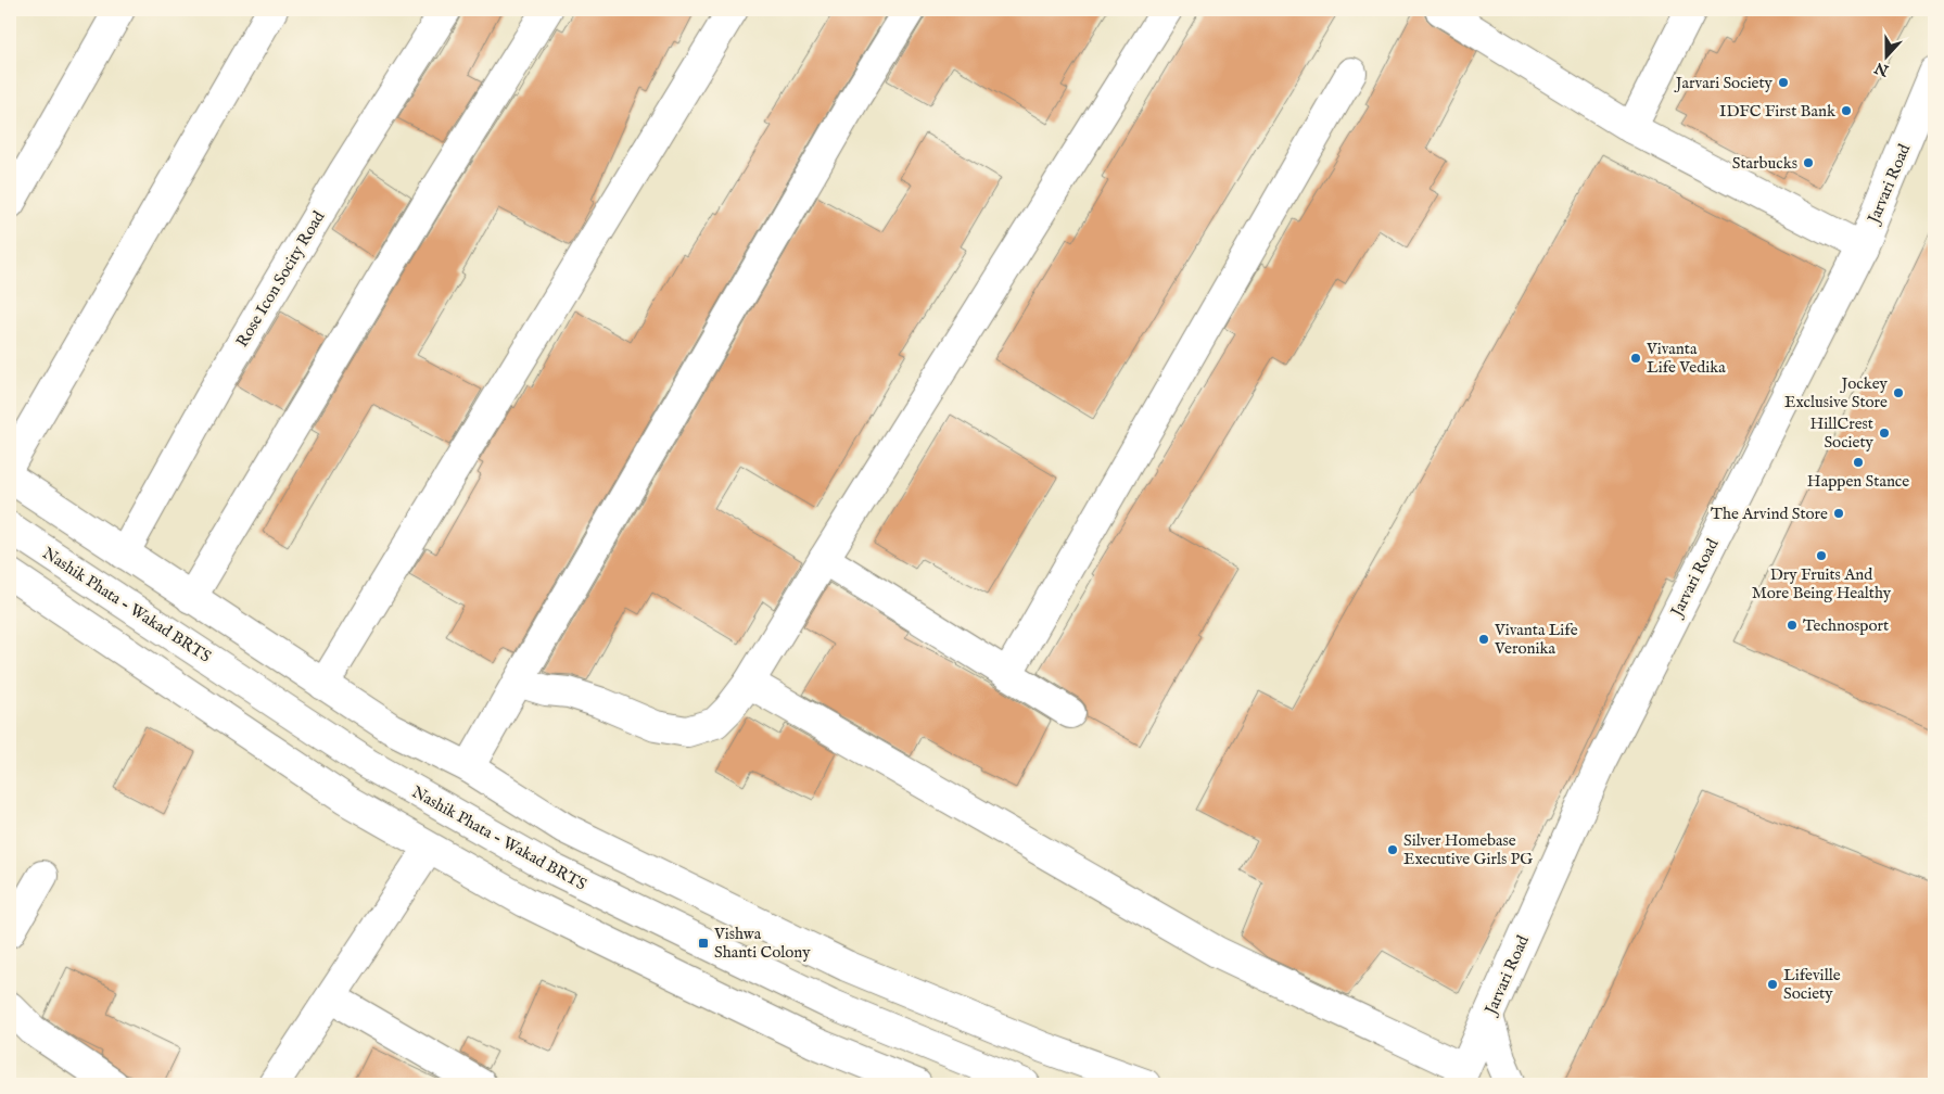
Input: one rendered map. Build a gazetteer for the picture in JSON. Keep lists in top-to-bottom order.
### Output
{
  "streets": {
    "street": ["Jarvari Road", "Rose Icon Socity Road", "Nashik Phata - Wakad BRTS"]
  },
  "places": {
    "other": [
      "Jarvari Society",
      "IDFC First Bank",
      "Starbucks",
      "Vivanta Life Vedika",
      "Jockey Exclusive Store",
      "HillCrest Society",
      "Happen Stance",
      "The Arvind Store",
      "Dry Fruits And More Being Healthy",
      "Technosport",
      "Vivanta Life Veronika",
      "Silver Homebase Executive Girls PG",
      "Lifeville Society"
    ],
    "transit": ["Vishwa Shanti Colony"]
  },
  "north": "bottom"
}
